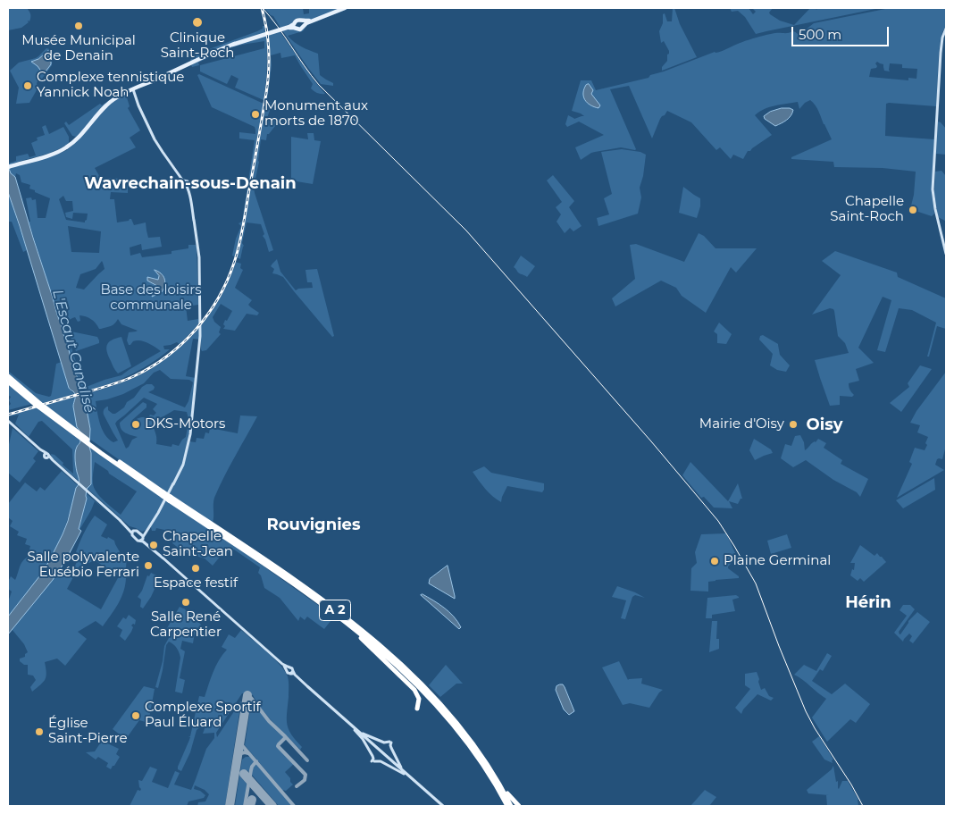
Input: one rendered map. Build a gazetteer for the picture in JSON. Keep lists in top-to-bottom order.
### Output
{
  "streets": {
    "highway": ["A 2"]
  },
  "districts": [
    "Wavrechain-sous-Denain",
    "Oisy",
    "Rouvignies",
    "Hérin"
  ],
  "water": ["L'Escaut Canalisé"],
  "parks": ["Base des loisirs communale"],
  "places": [
    "Clinique Saint-Roch",
    "Musée Municipal de Denain",
    "Complexe tennistique Yannick Noah",
    "Monument aux morts de 1870",
    "Chapelle Saint-Roch",
    "DKS-Motors",
    "Mairie d'Oisy",
    "Chapelle Saint-Jean",
    "Plaine Germinal",
    "Salle polyvalente Eusébio Ferrari",
    "Espace festif",
    "Salle René Carpentier",
    "Complexe Sportif Paul Éluard",
    "Église Saint-Pierre"
  ],
  "scale_bar": "500 m"
}
